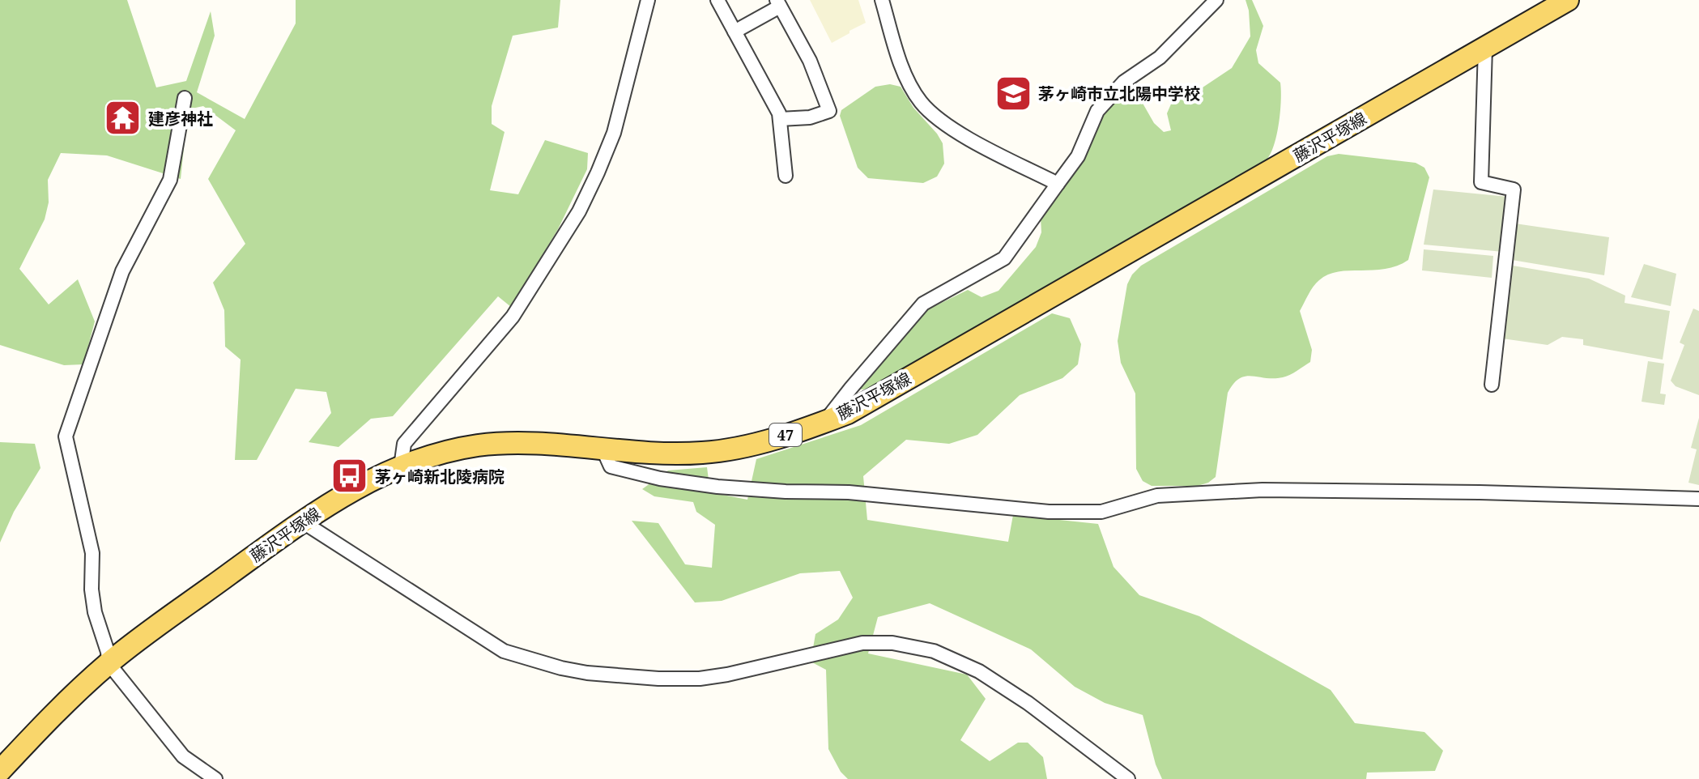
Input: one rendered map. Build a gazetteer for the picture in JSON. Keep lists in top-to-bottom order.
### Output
{
  "streets": {
    "main road": ["藤沢平塚線", "47"]
  },
  "places": {
    "school or university": ["茅ヶ崎市立北陽中学校"],
    "temple": ["建彦神社"],
    "bus stop": ["茅ヶ崎新北陵病院"]
  }
}
